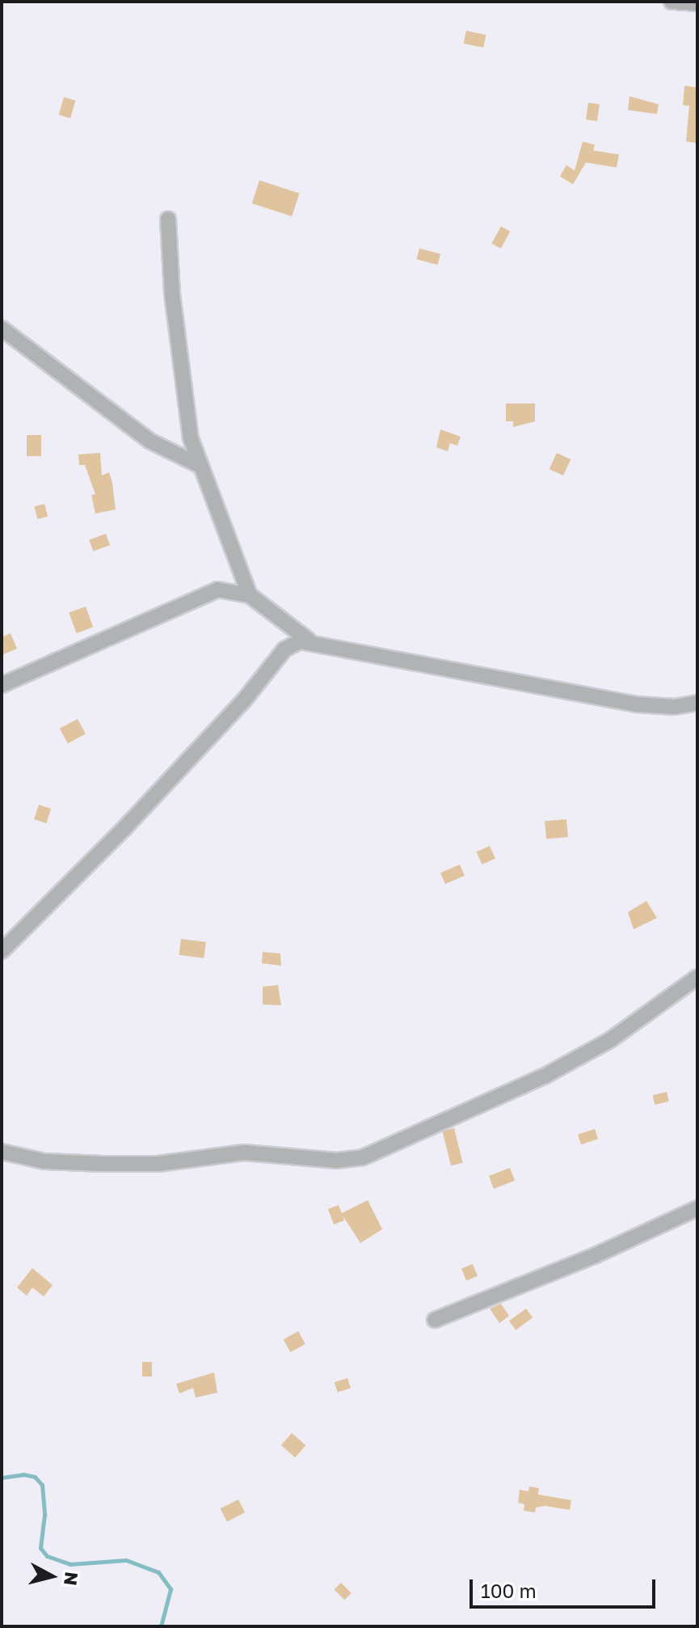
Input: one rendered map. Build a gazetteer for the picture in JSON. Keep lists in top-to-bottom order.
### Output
{
  "scale_bar": "100 m",
  "north": "right"
}
